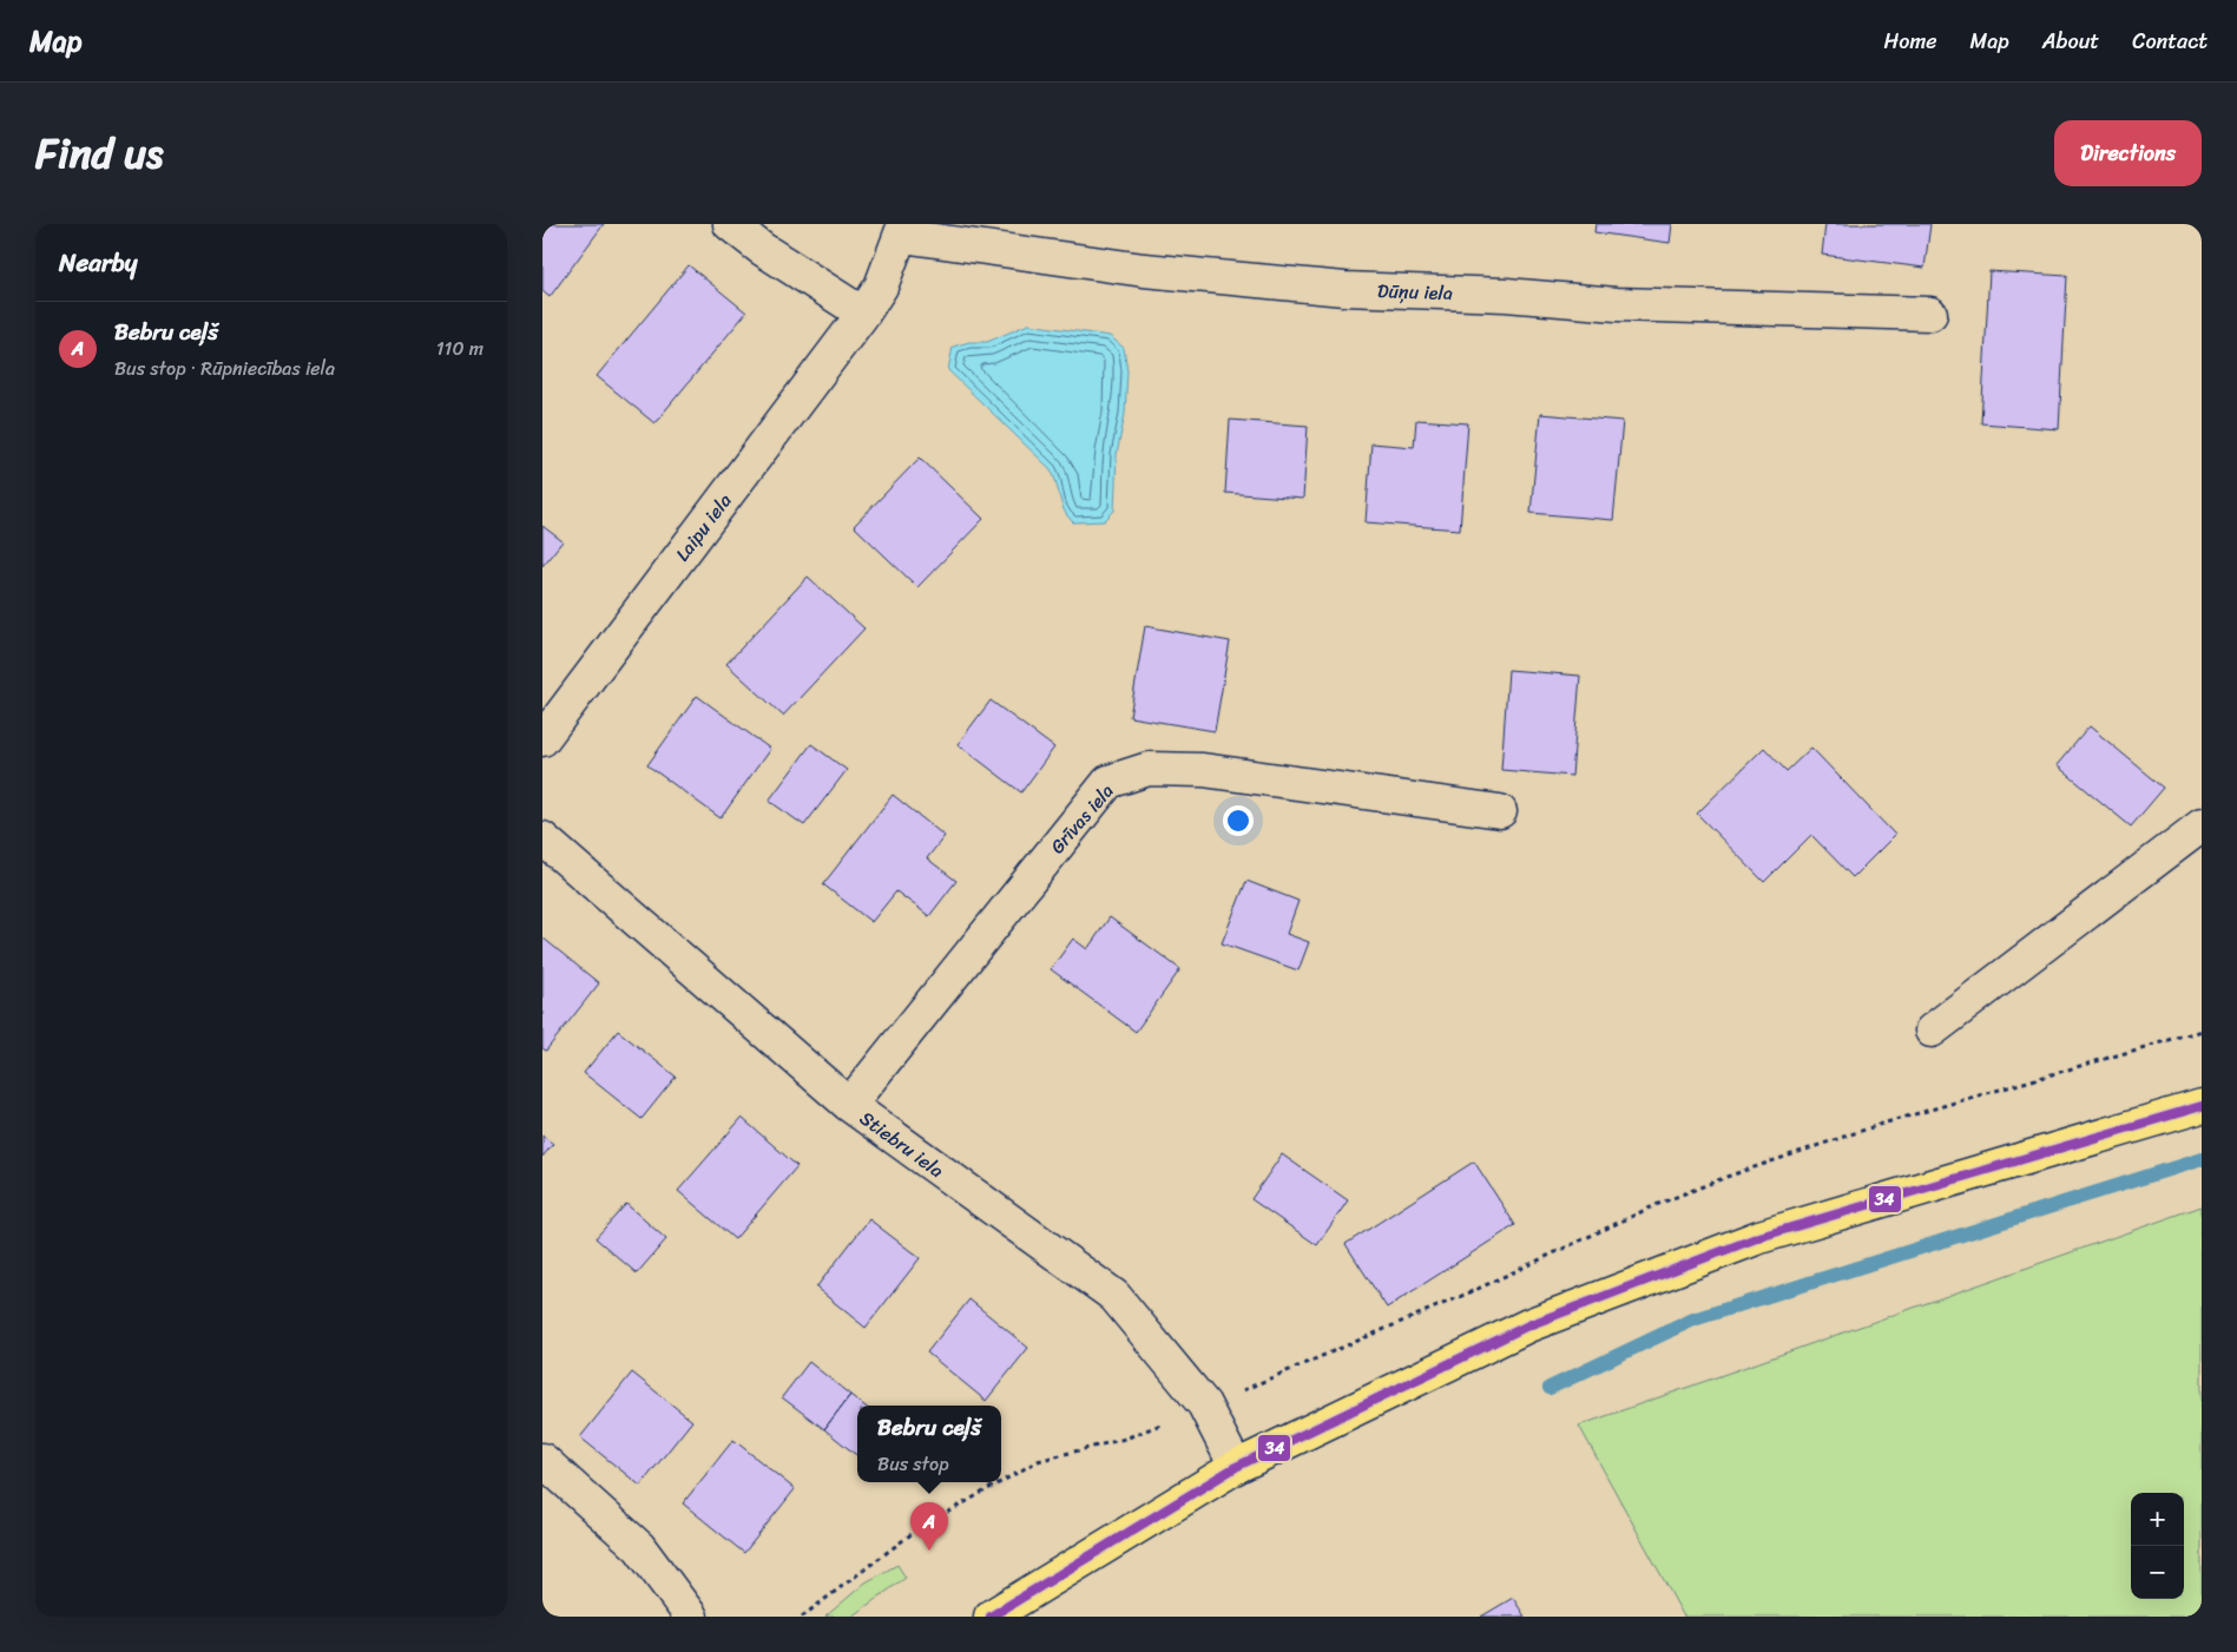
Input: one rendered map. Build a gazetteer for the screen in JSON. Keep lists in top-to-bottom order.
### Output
{
  "streets": {
    "street": [
      "Dūņu iela",
      "Laipu iela",
      "Grīvas iela",
      "Stiebru iela"
    ]
  },
  "crossings": [
    ["Dūņu iela", "Laipu iela"],
    ["Grīvas iela", "Stiebru iela"]
  ],
  "lines": ["transit line 34"],
  "page": {
    "header": "Map",
    "nav": [
      "Home",
      "Map",
      "About",
      "Contact"
    ],
    "title": "Find us",
    "buttons": "Directions",
    "heading": "Nearby",
    "list": [
      {
        "mark": "A",
        "name": "Bebru ceļš",
        "note": "Bus stop · Rūpniecības iela",
        "value": "110 m"
      }
    ],
    "popup": ["Bebru ceļš", "Bus stop"],
    "map_buttons": ["+", "−"],
    "pins": "A"
  }
}
